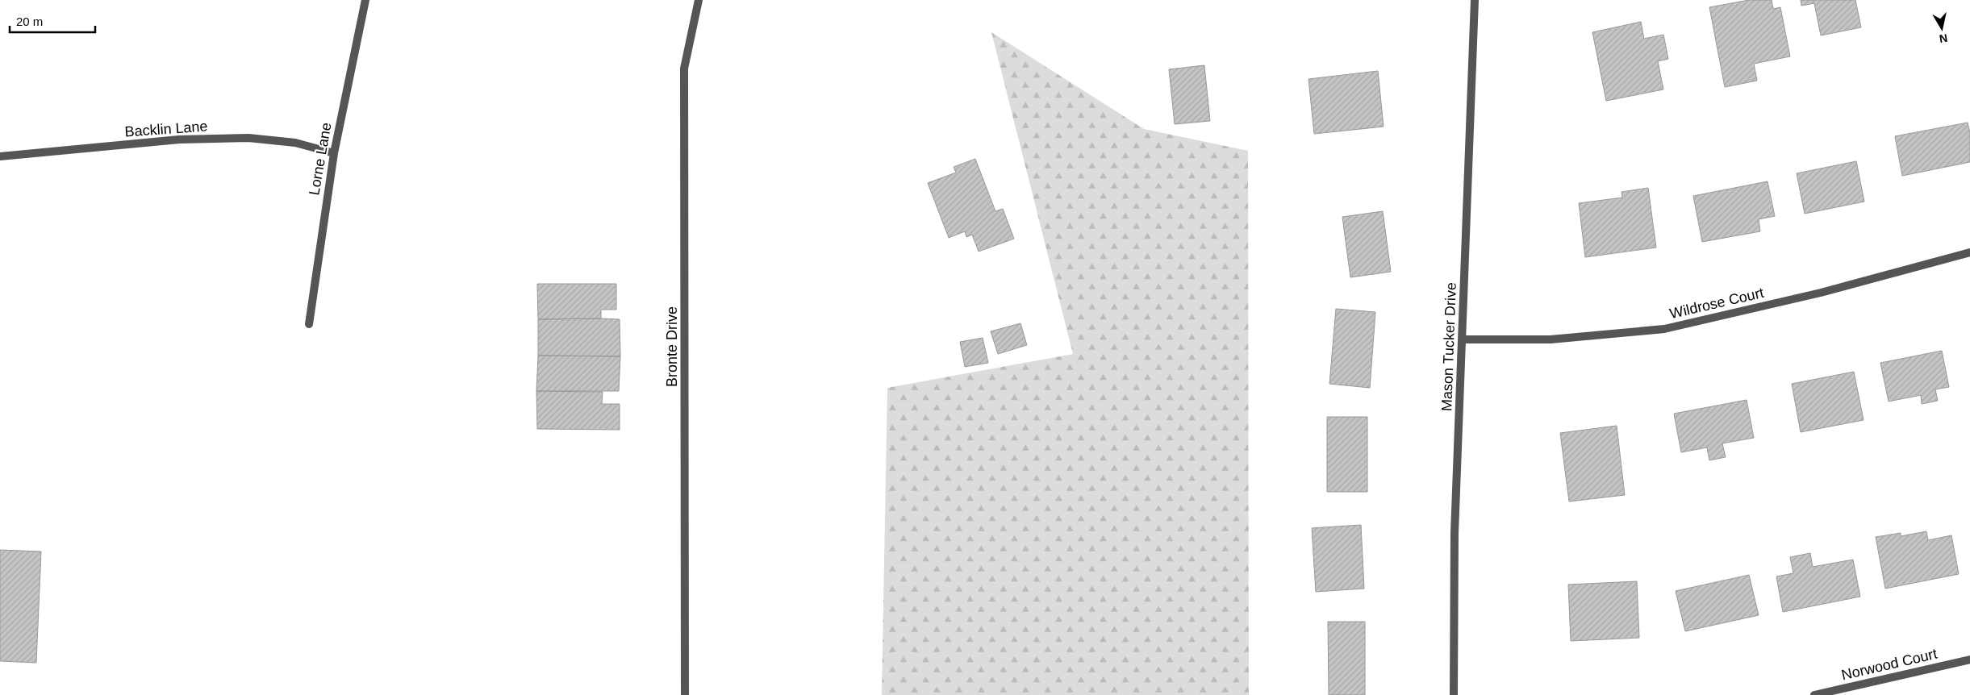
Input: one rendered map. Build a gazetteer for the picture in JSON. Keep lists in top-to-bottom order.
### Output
{
  "streets": {
    "street": [
      "Backlin Lane",
      "Lorne Lane",
      "Wildrose Court",
      "Bronte Drive",
      "Mason Tucker Drive",
      "Norwood Court"
    ]
  },
  "crossings": [
    ["Backlin Lane", "Lorne Lane"],
    ["Wildrose Court", "Mason Tucker Drive"]
  ],
  "scale_bar": "20 m",
  "north": "bottom"
}
